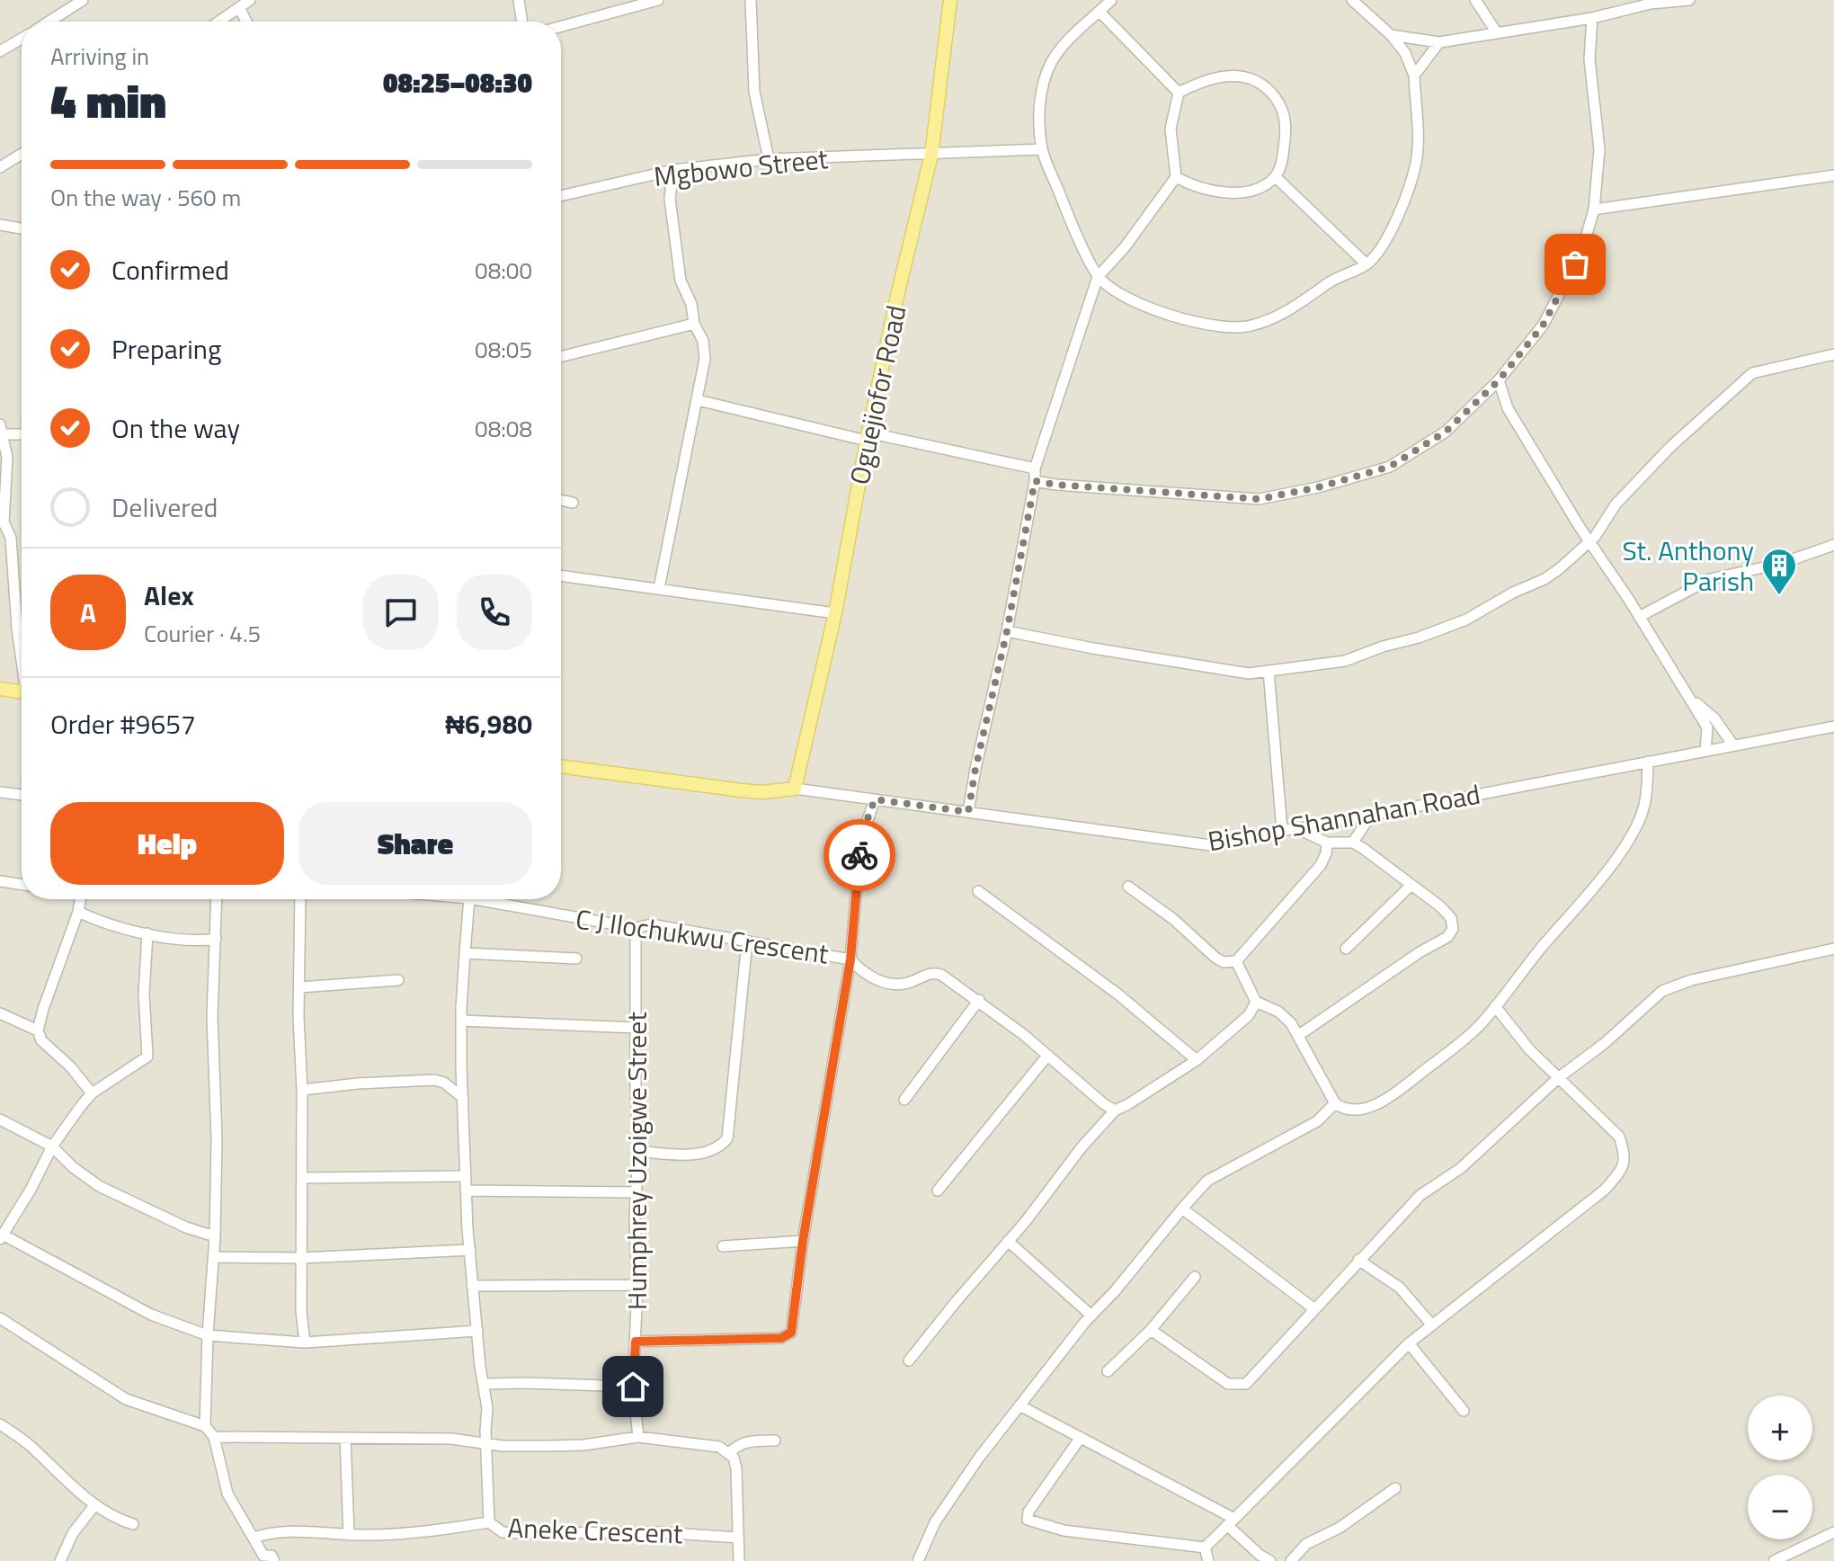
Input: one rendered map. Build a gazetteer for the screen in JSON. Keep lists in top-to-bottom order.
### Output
{
  "streets": {
    "main road": ["Oguejiofor Road", "Bishop Shannahan Road"],
    "street": [
      "Mgbowo Street",
      "C J Ilochukwu Crescent",
      "Humphrey Uzoigwe Street",
      "Aneke Crescent"
    ]
  },
  "crossings": [
    ["Mgbowo Street", "Oguejiofor Road"],
    ["Oguejiofor Road", "Bishop Shannahan Road"],
    ["C J Ilochukwu Crescent", "Humphrey Uzoigwe Street"]
  ],
  "places": {
    "building": ["St. Anthony Parish"]
  },
  "page": {
    "heading": ["4 min", "Arriving in", "08:25–08:30"],
    "panel": [
      "Alex",
      "Courier · 4.5",
      "Order #9657",
      "₦6,980"
    ],
    "bar": "On the way · 560 m",
    "list": [
      ["Confirmed", "08:00"],
      ["Preparing", "08:05"],
      ["On the way", "08:08"],
      "Delivered"
    ],
    "round": "A",
    "buttons": ["Help", "Share"],
    "map_buttons": ["+", "−"]
  }
}
